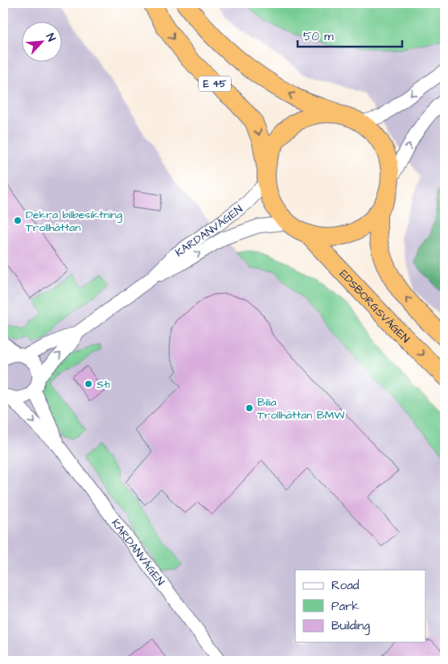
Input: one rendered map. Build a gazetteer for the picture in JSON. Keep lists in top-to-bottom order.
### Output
{
  "streets": {
    "highway": ["E 45", "EDSBORGSVÄGEN"],
    "street": ["KARDANVÄGEN"]
  },
  "crossings": [
    ["E 45", "KARDANVÄGEN"],
    ["E 45", "EDSBORGSVÄGEN"],
    ["KARDANVÄGEN", "EDSBORGSVÄGEN"]
  ],
  "places": ["Dekra bilbesiktning Trollhättan", "St1", "Bilia Trollhättan BMW"],
  "legend": ["Road", "Park", "Building"],
  "scale_bar": "50 m",
  "north": "top right"
}
